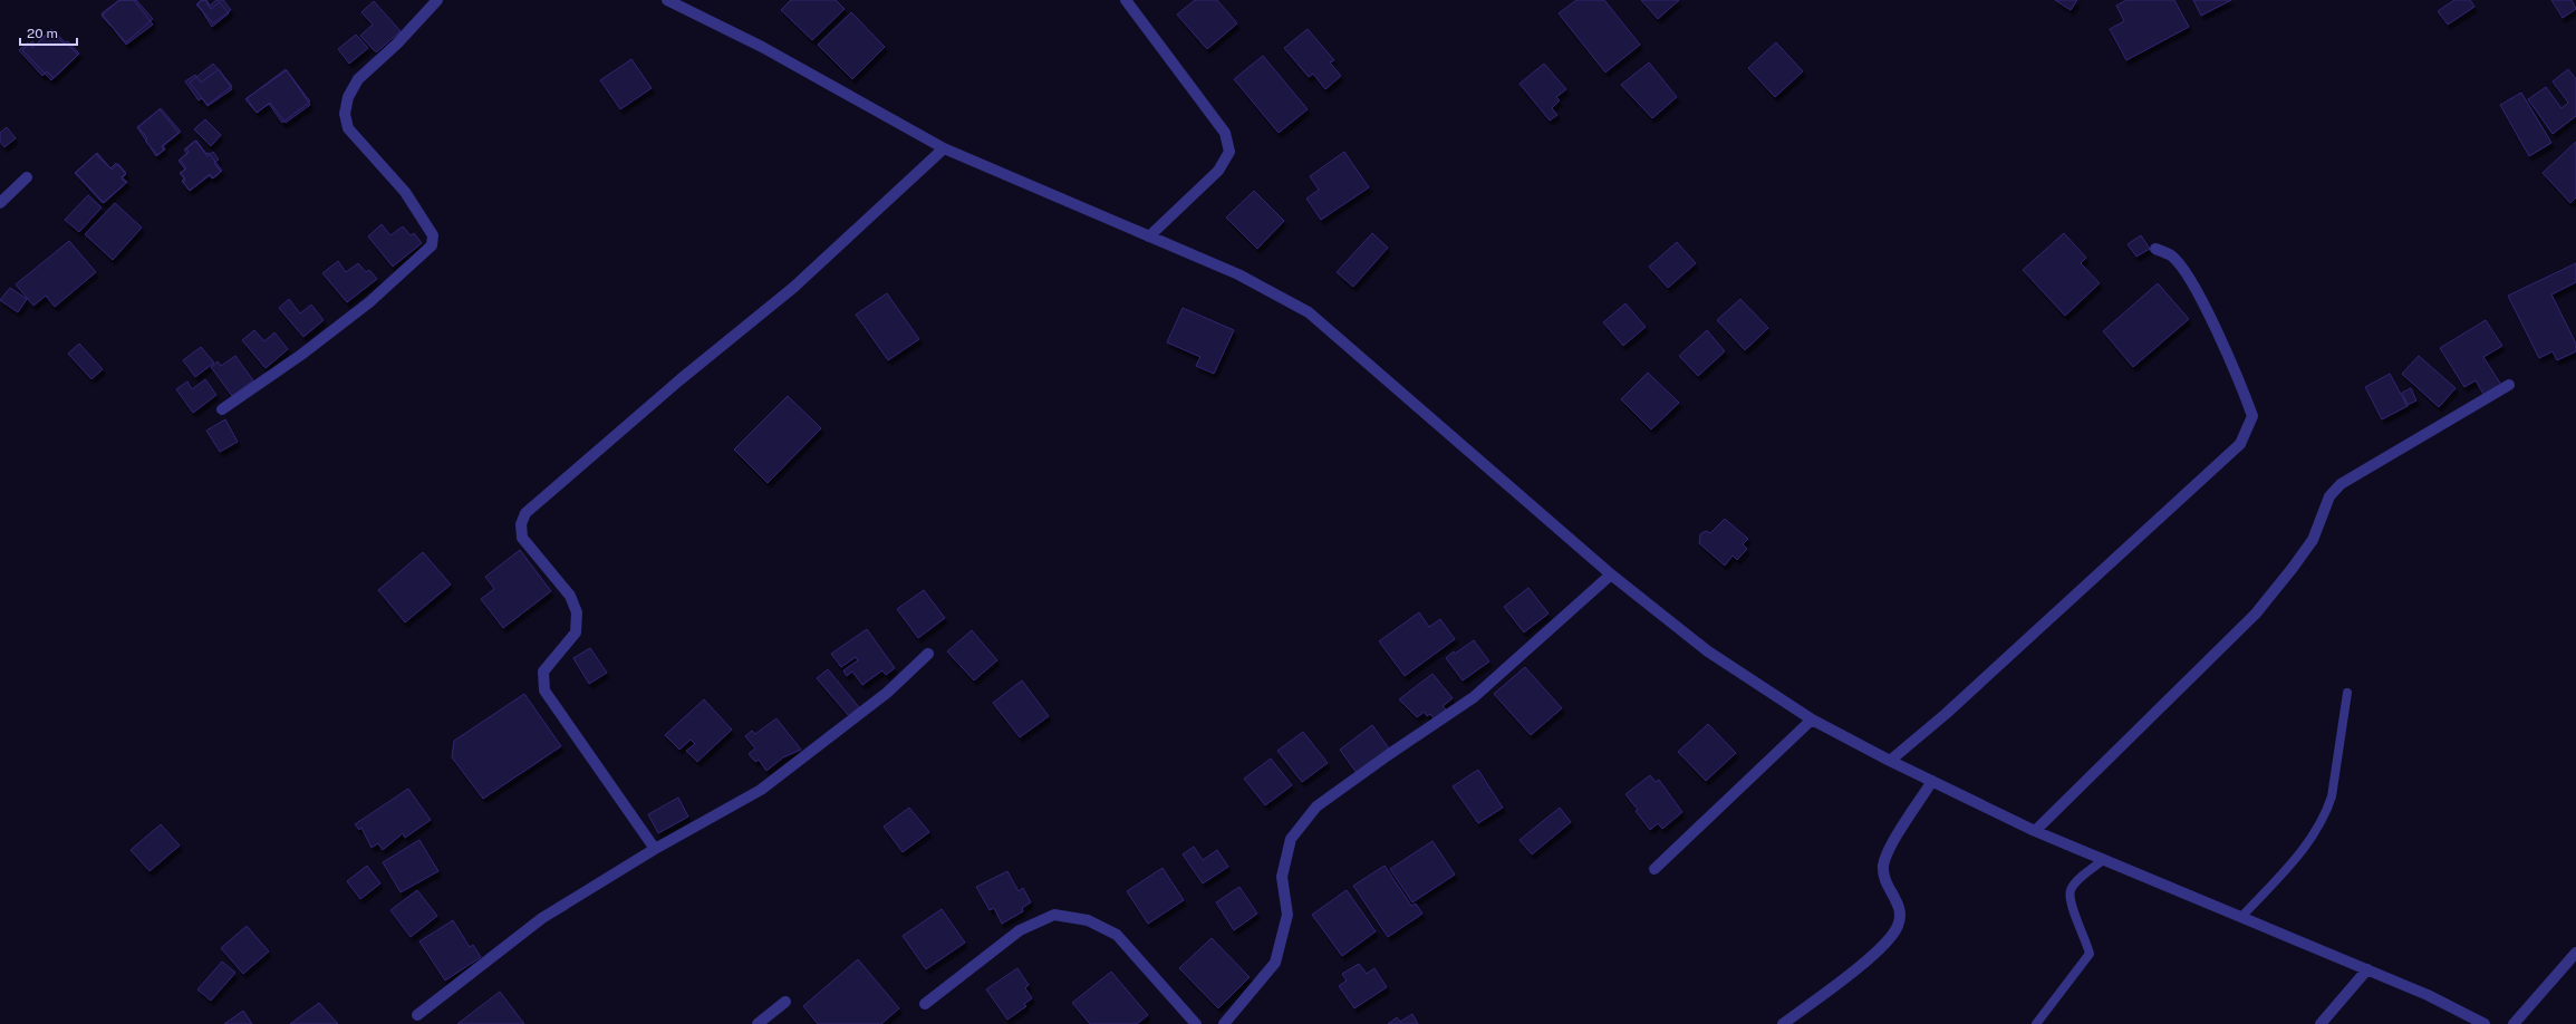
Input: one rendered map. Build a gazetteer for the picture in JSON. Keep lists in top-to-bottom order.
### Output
{
  "scale_bar": "20 m"
}
